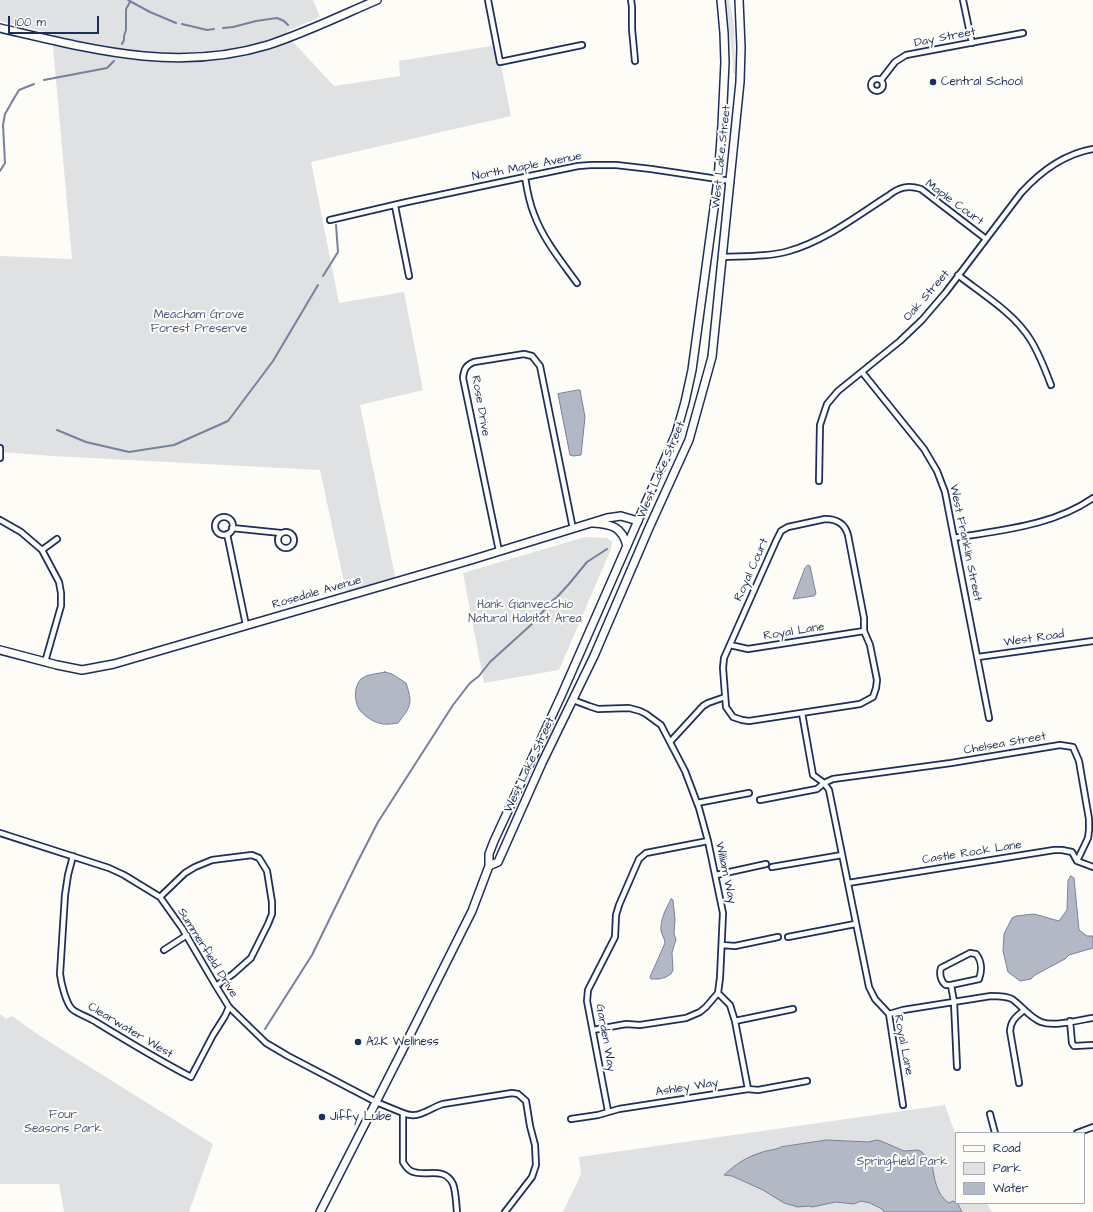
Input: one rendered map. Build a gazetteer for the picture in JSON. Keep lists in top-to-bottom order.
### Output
{
  "streets": {
    "main road": ["West Lake Street", "Rosedale Avenue"],
    "street": [
      "Day Street",
      "North Maple Avenue",
      "Maple Court",
      "Oak Street",
      "Rose Drive",
      "West Franklin Street",
      "Royal Court",
      "Royal Lane",
      "West Road",
      "Chelsea Street",
      "Castle Rock Lane",
      "William Way",
      "Summerfield Drive",
      "Clearwater West",
      "Garden Way",
      "Ashley Way"
    ]
  },
  "crossings": [
    ["West Lake Street", "North Maple Avenue"],
    ["West Lake Street", "Maple Court"],
    ["West Lake Street", "Rosedale Avenue"],
    ["West Lake Street", "William Way"],
    ["West Lake Street", "Summerfield Drive"],
    ["Maple Court", "Oak Street"],
    ["Oak Street", "West Franklin Street"],
    ["Rose Drive", "Rosedale Avenue"],
    ["West Franklin Street", "West Road"],
    ["Royal Court", "Royal Lane"],
    ["Royal Lane", "Chelsea Street"],
    ["Royal Lane", "Castle Rock Lane"],
    ["Chelsea Street", "Castle Rock Lane"],
    ["William Way", "Garden Way"],
    ["Summerfield Drive", "Clearwater West"],
    ["Garden Way", "Ashley Way"]
  ],
  "parks": [
    "Meacham Grove Forest Preserve",
    "Hank Gianvecchio Natural Habitat Area",
    "Four Seasons Park",
    "Springfield Park"
  ],
  "places": ["Central School", "A2K Wellness", "Jiffy Lube"],
  "legend": ["Road", "Park", "Water"],
  "scale_bar": "100 m"
}
